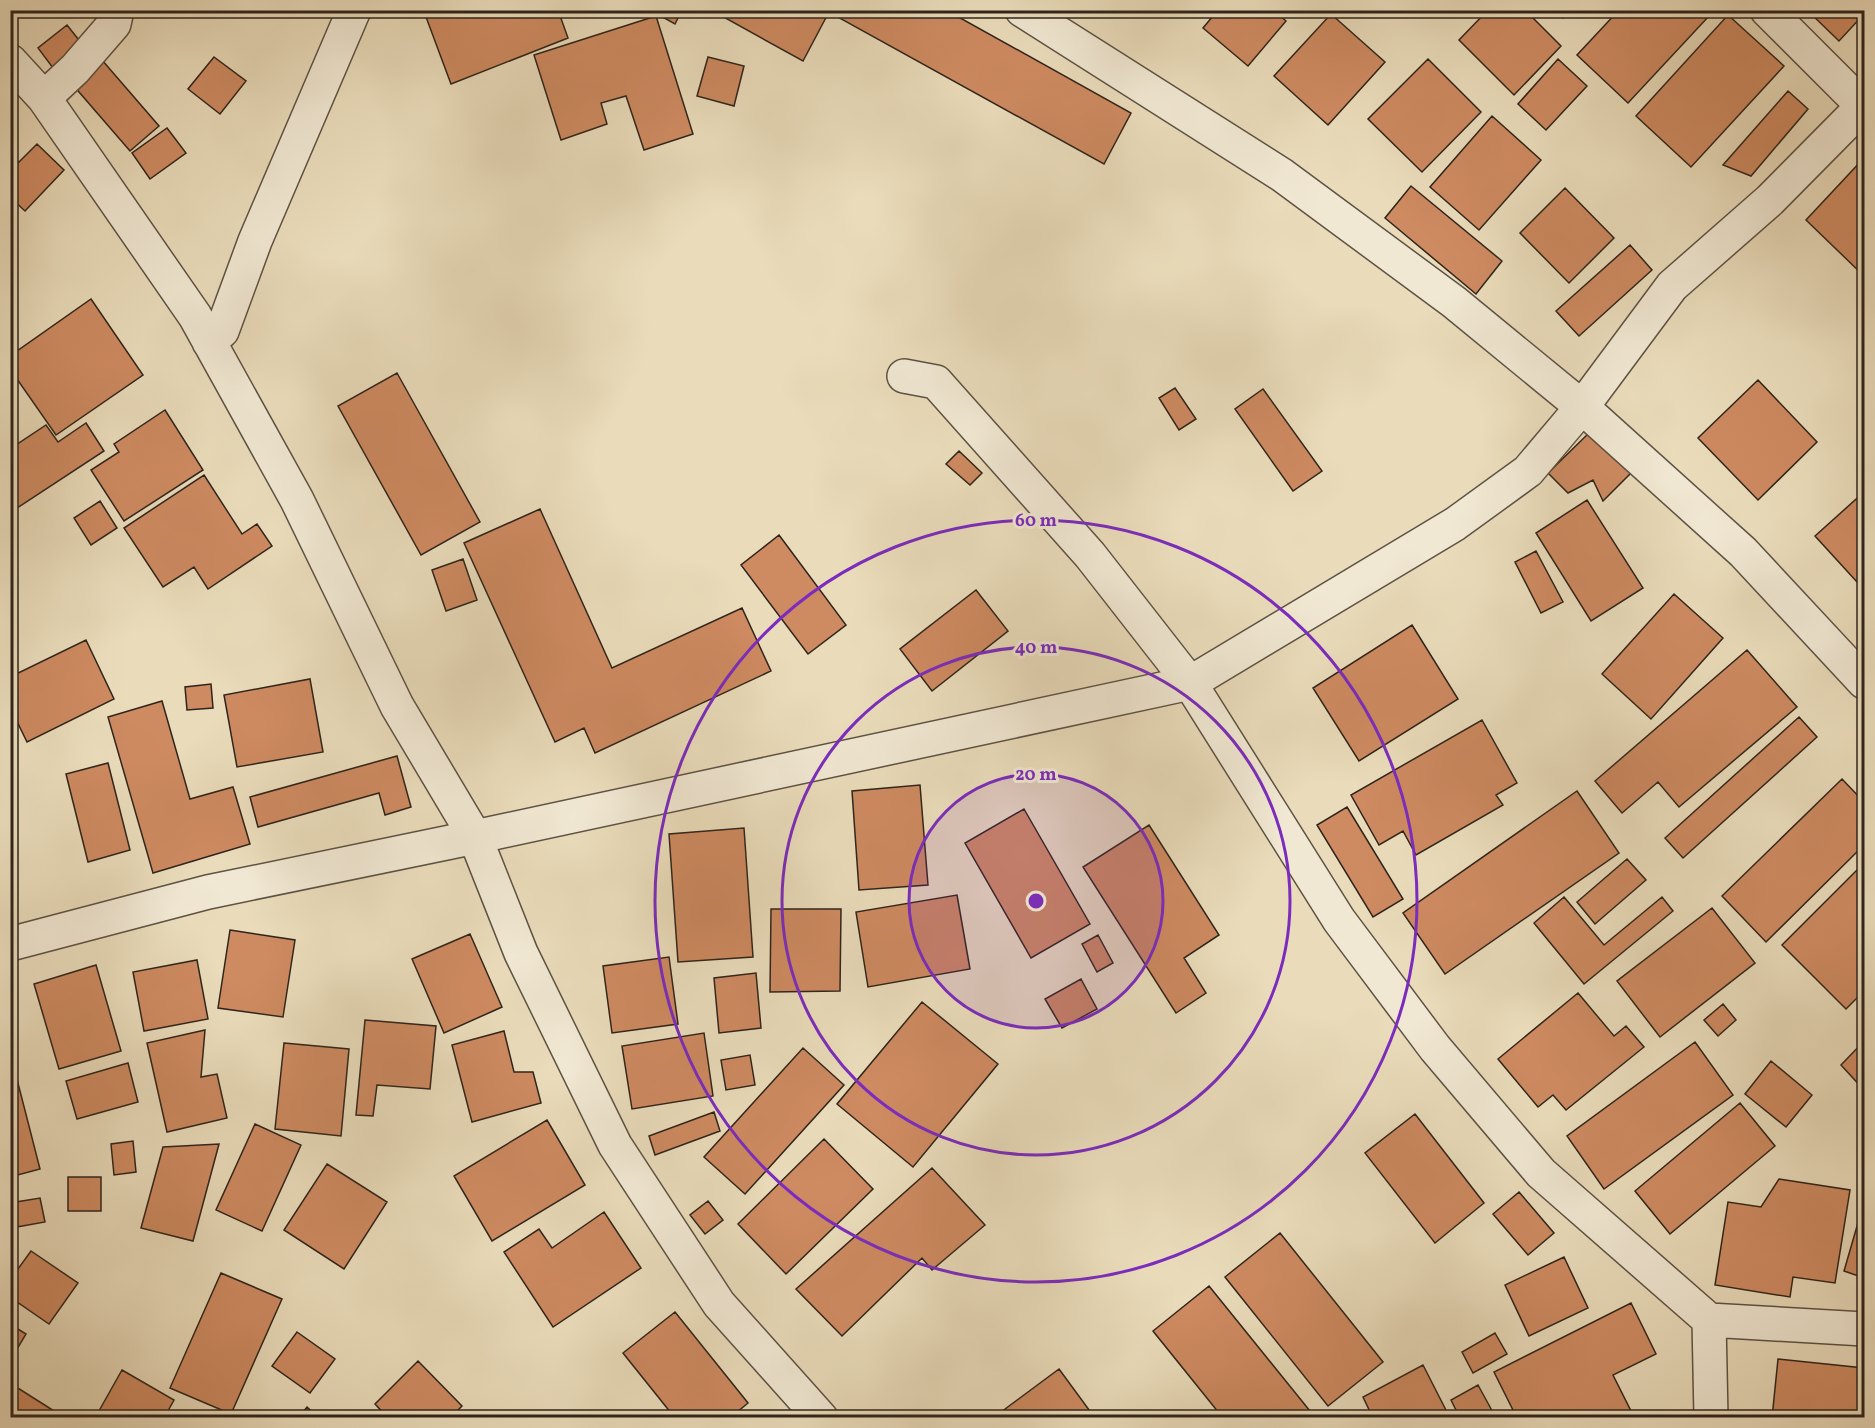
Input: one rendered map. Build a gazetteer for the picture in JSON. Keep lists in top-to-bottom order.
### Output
{
  "rings": ["60 m", "40 m", "20 m"]
}
